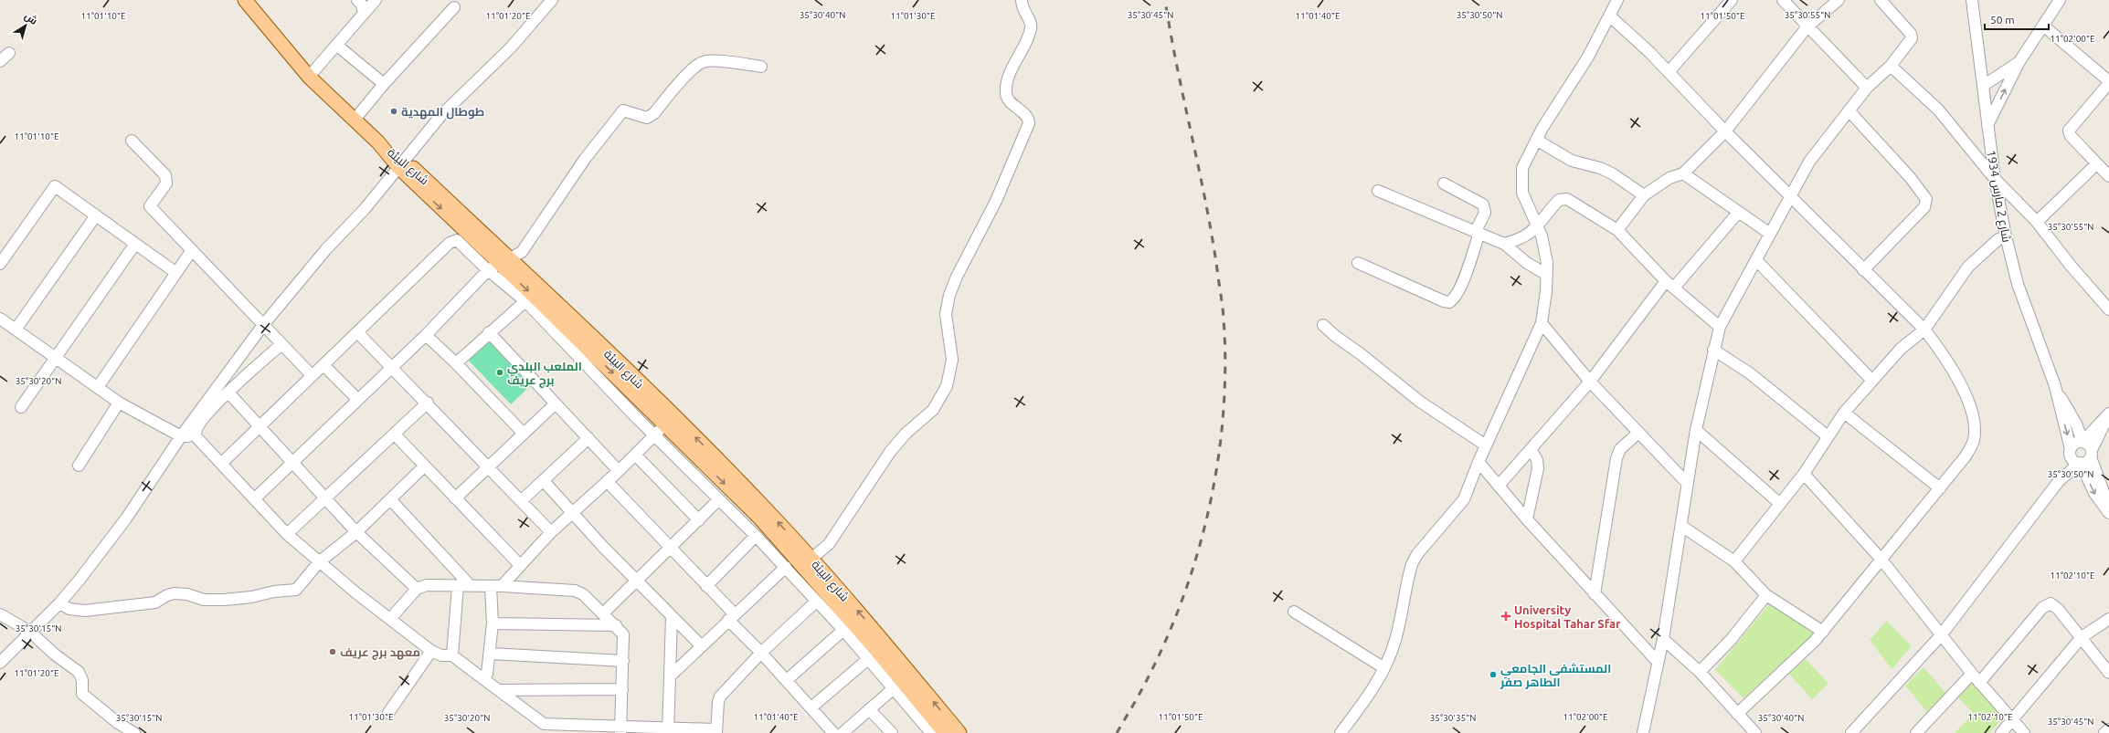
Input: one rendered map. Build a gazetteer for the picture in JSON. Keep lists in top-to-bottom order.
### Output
{
  "streets": {
    "main road": ["شارع البيئة"],
    "street": ["شارع 2 مارس 1934"]
  },
  "places": {
    "other": [
      "طوطال المهدية",
      "الملعب البلدي برج عريف",
      "معهد برج عريف",
      "المستشفى الجامعي الطاهر صفر"
    ],
    "health": ["University Hospital Tahar Sfar"]
  },
  "scale_bar": "50 m",
  "north": "top right",
  "coordinates": [
    "35°30'40\"N",
    "35°30'45\"N",
    "35°30'50\"N",
    "35°30'55\"N",
    "11°01'10\"E",
    "11°01'20\"E",
    "11°01'30\"E",
    "11°01'40\"E",
    "11°01'50\"E",
    "11°02'00\"E",
    "35°30'20\"N",
    "11°02'10\"E",
    "35°30'15\"N",
    "35°30'35\"N"
  ]
}
